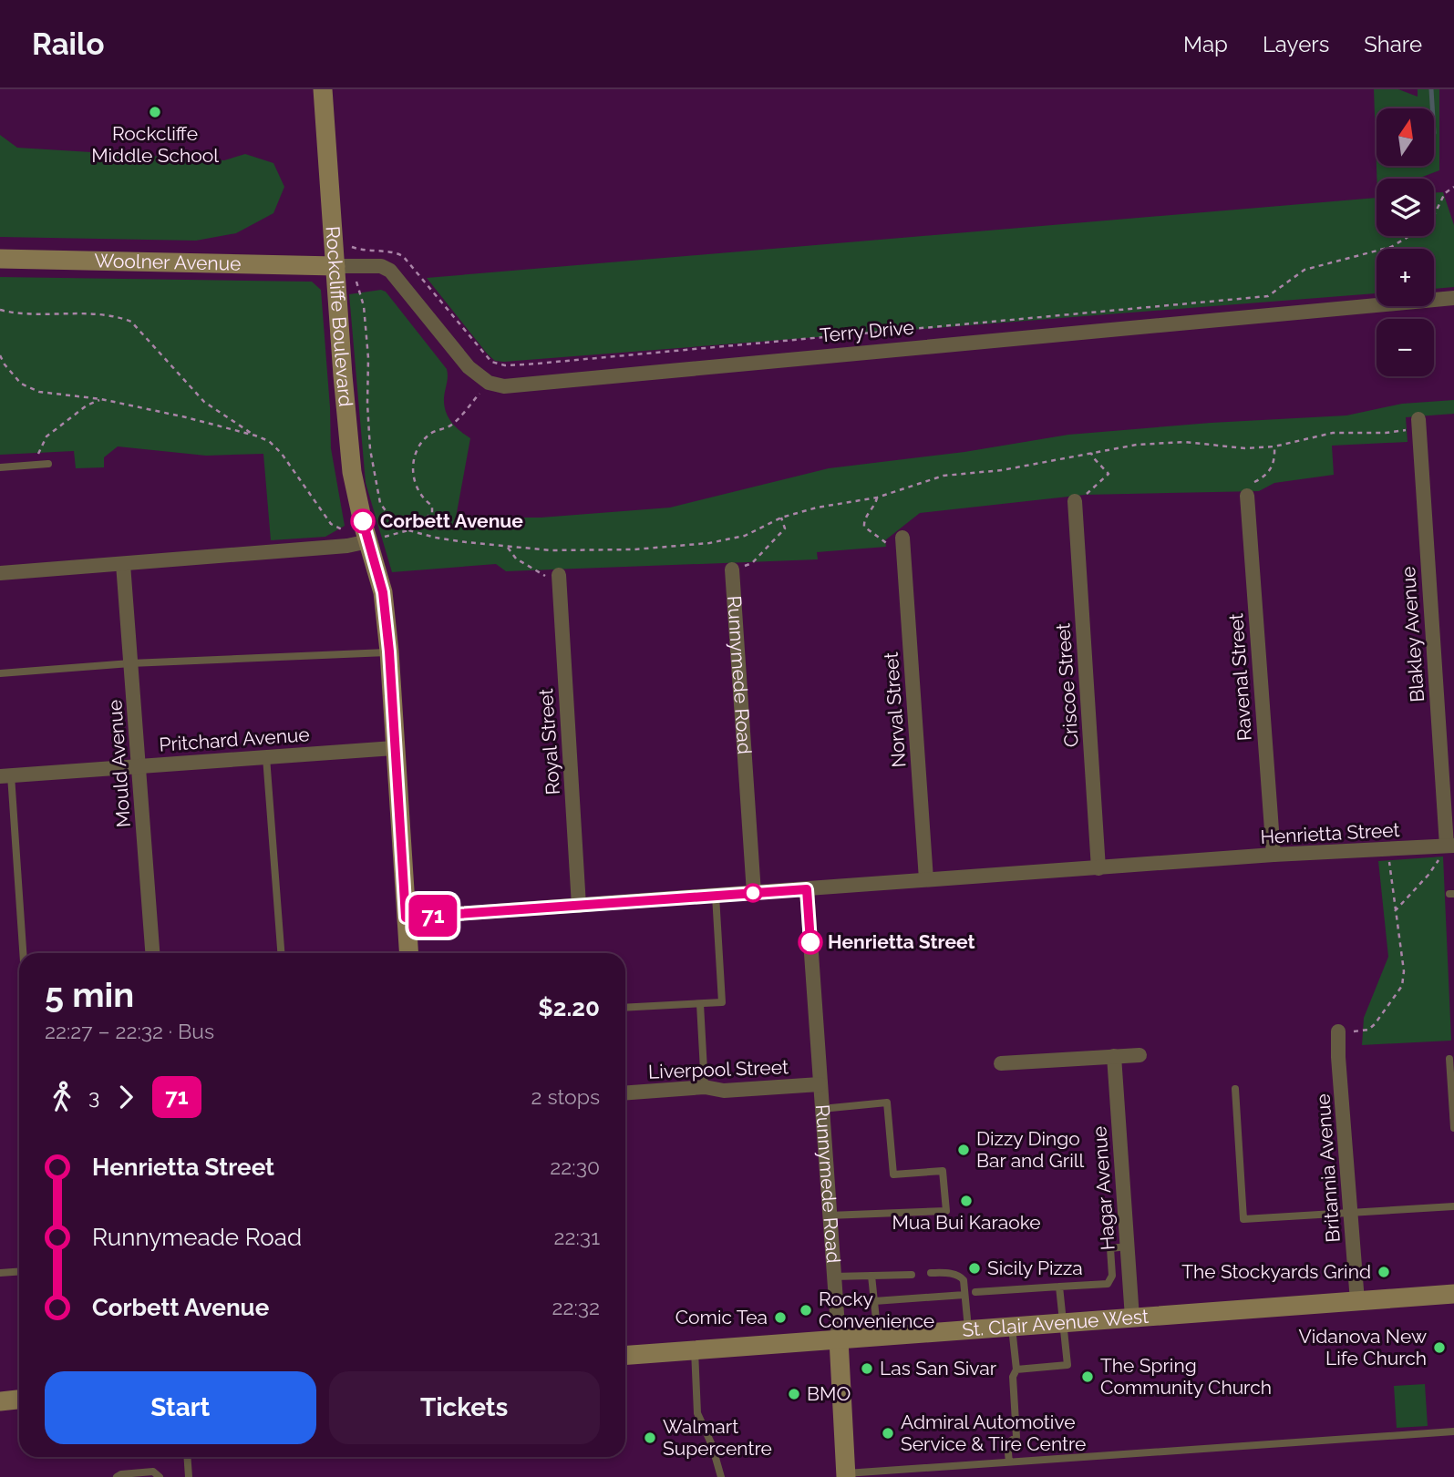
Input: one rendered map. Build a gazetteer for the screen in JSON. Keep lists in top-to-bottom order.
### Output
{
  "streets": {
    "street": [
      "Woolner Avenue",
      "Rockcliffe Boulevard",
      "Terry Drive",
      "Blakley Avenue",
      "Runnymede Road",
      "Ravenal Street",
      "Criscoe Street",
      "Norval Street",
      "Pritchard Avenue",
      "Royal Street",
      "Mould Avenue",
      "Henrietta Street",
      "Liverpool Street",
      "Britannia Avenue",
      "Hagar Avenue",
      "St. Clair Avenue West"
    ]
  },
  "crossings": [
    ["Woolner Avenue", "Rockcliffe Boulevard"],
    ["Rockcliffe Boulevard", "Pritchard Avenue"],
    ["Rockcliffe Boulevard", "Henrietta Street"],
    ["Blakley Avenue", "Henrietta Street"],
    ["Runnymede Road", "Henrietta Street"],
    ["Runnymede Road", "Liverpool Street"],
    ["Runnymede Road", "St. Clair Avenue West"],
    ["Ravenal Street", "Henrietta Street"],
    ["Criscoe Street", "Henrietta Street"],
    ["Norval Street", "Henrietta Street"],
    ["Pritchard Avenue", "Mould Avenue"],
    ["Royal Street", "Henrietta Street"],
    ["Britannia Avenue", "St. Clair Avenue West"],
    ["Hagar Avenue", "St. Clair Avenue West"]
  ],
  "places": [
    "Rockcliffe Middle School",
    "Corbett Avenue",
    "Henrietta Street",
    "Dizzy Dingo Bar and Grill",
    "Mua Bui Karaoke",
    "Sicily Pizza",
    "The Stockyards Grind",
    "Rocky Convenience",
    "Comic Tea",
    "Vidanova New Life Church",
    "Las San Sivar",
    "The Spring Community Church",
    "BMO",
    "Admiral Automotive Service & Tire Centre",
    "Walmart Supercentre"
  ],
  "lines": ["bus line 71"],
  "north": "top",
  "page": {
    "header": "Railo",
    "nav": ["Map", "Layers", "Share"],
    "on_map": "71",
    "map_buttons": ["+", "−"],
    "heading": ["5 min", "22:27 – 22:32 · Bus", "$2.20"],
    "legs": ["3", "71", "2 stops"],
    "list": [
      {
        "name": "Henrietta Street",
        "value": "22:30"
      },
      {
        "name": "Runnymeade Road",
        "value": "22:31"
      },
      {
        "name": "Corbett Avenue",
        "value": "22:32"
      }
    ],
    "buttons": ["Start", "Tickets"]
  }
}
